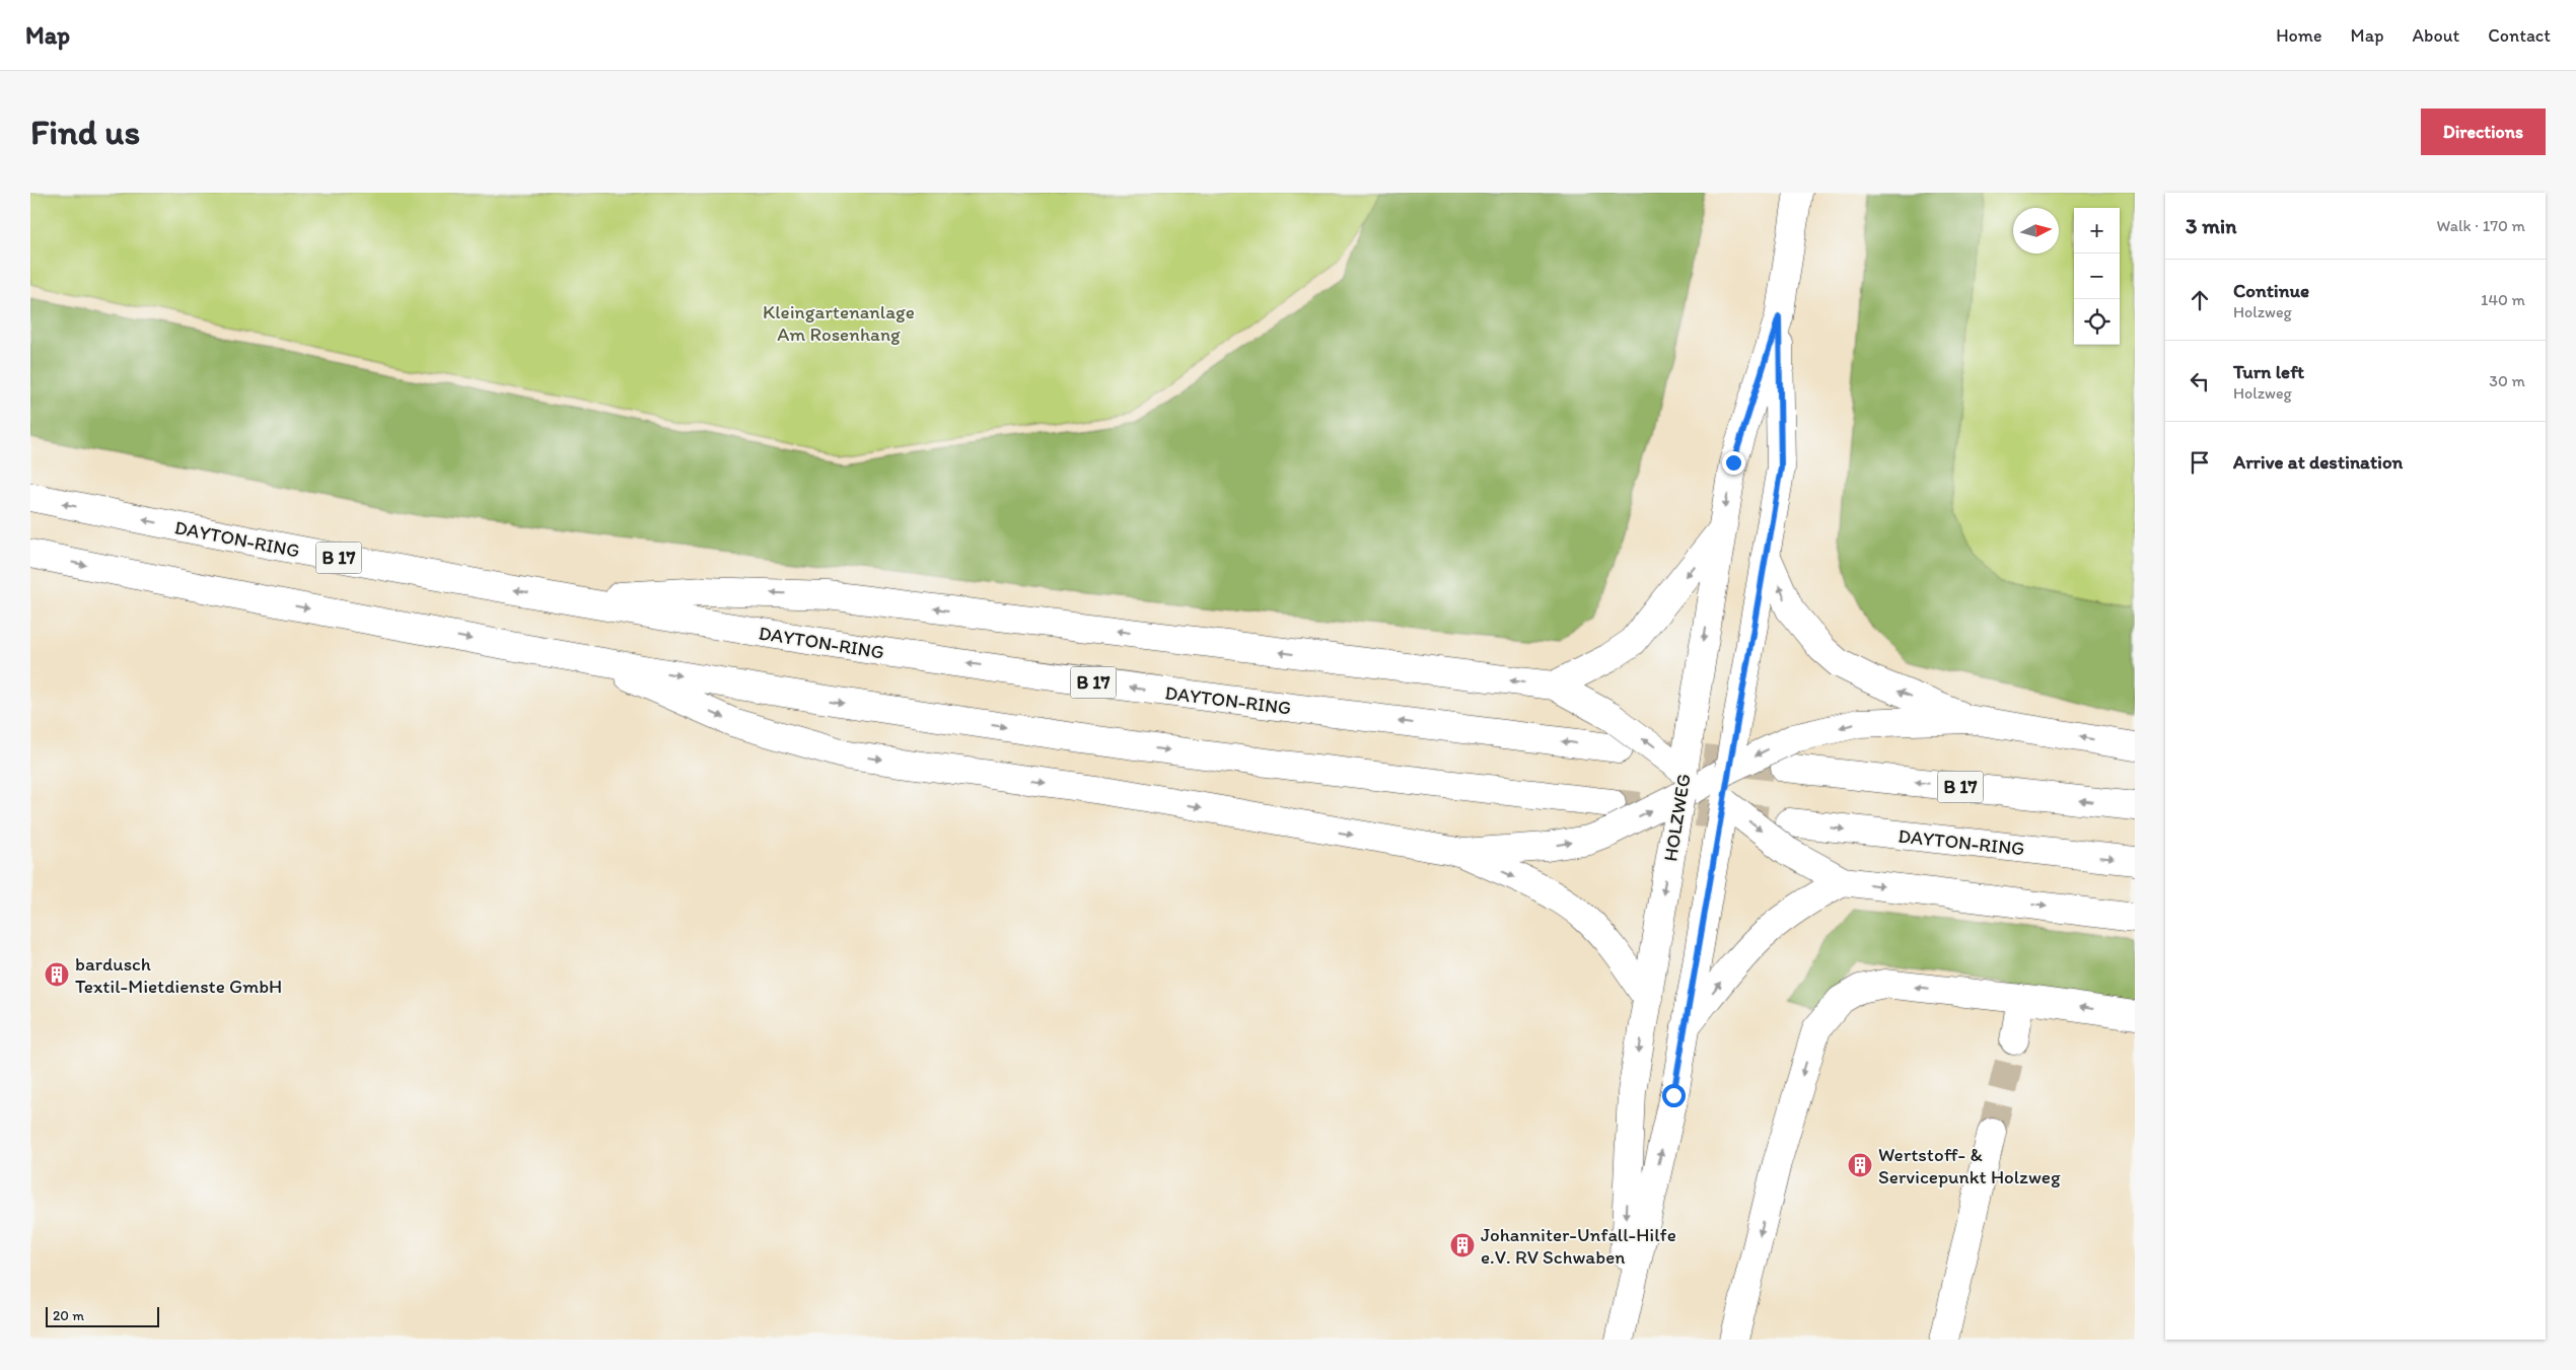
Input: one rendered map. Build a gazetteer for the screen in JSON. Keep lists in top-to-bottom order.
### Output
{
  "streets": {
    "main road": ["DAYTON-RING", "B 17", "HOLZWEG"]
  },
  "parks": ["Kleingartenanlage Am Rosenhang"],
  "places": {
    "building": ["bardusch Textil-Mietdienste GmbH", "Wertstoff- & Servicepunkt Holzweg", "Johanniter-Unfall-Hilfe e.V. RV Schwaben"]
  },
  "scale_bar": "20 m",
  "north": "right",
  "page": {
    "header": "Map",
    "nav": [
      "Home",
      "Map",
      "About",
      "Contact"
    ],
    "buttons": "Directions",
    "title": "Find us",
    "heading": ["3 min", "Walk · 170 m"],
    "map_buttons": ["+", "−"],
    "list": [
      ["Continue", "Holzweg", "140 m"],
      ["Turn left", "Holzweg", "30 m"],
      "Arrive at destination"
    ],
    "scale": "20 m"
  }
}
